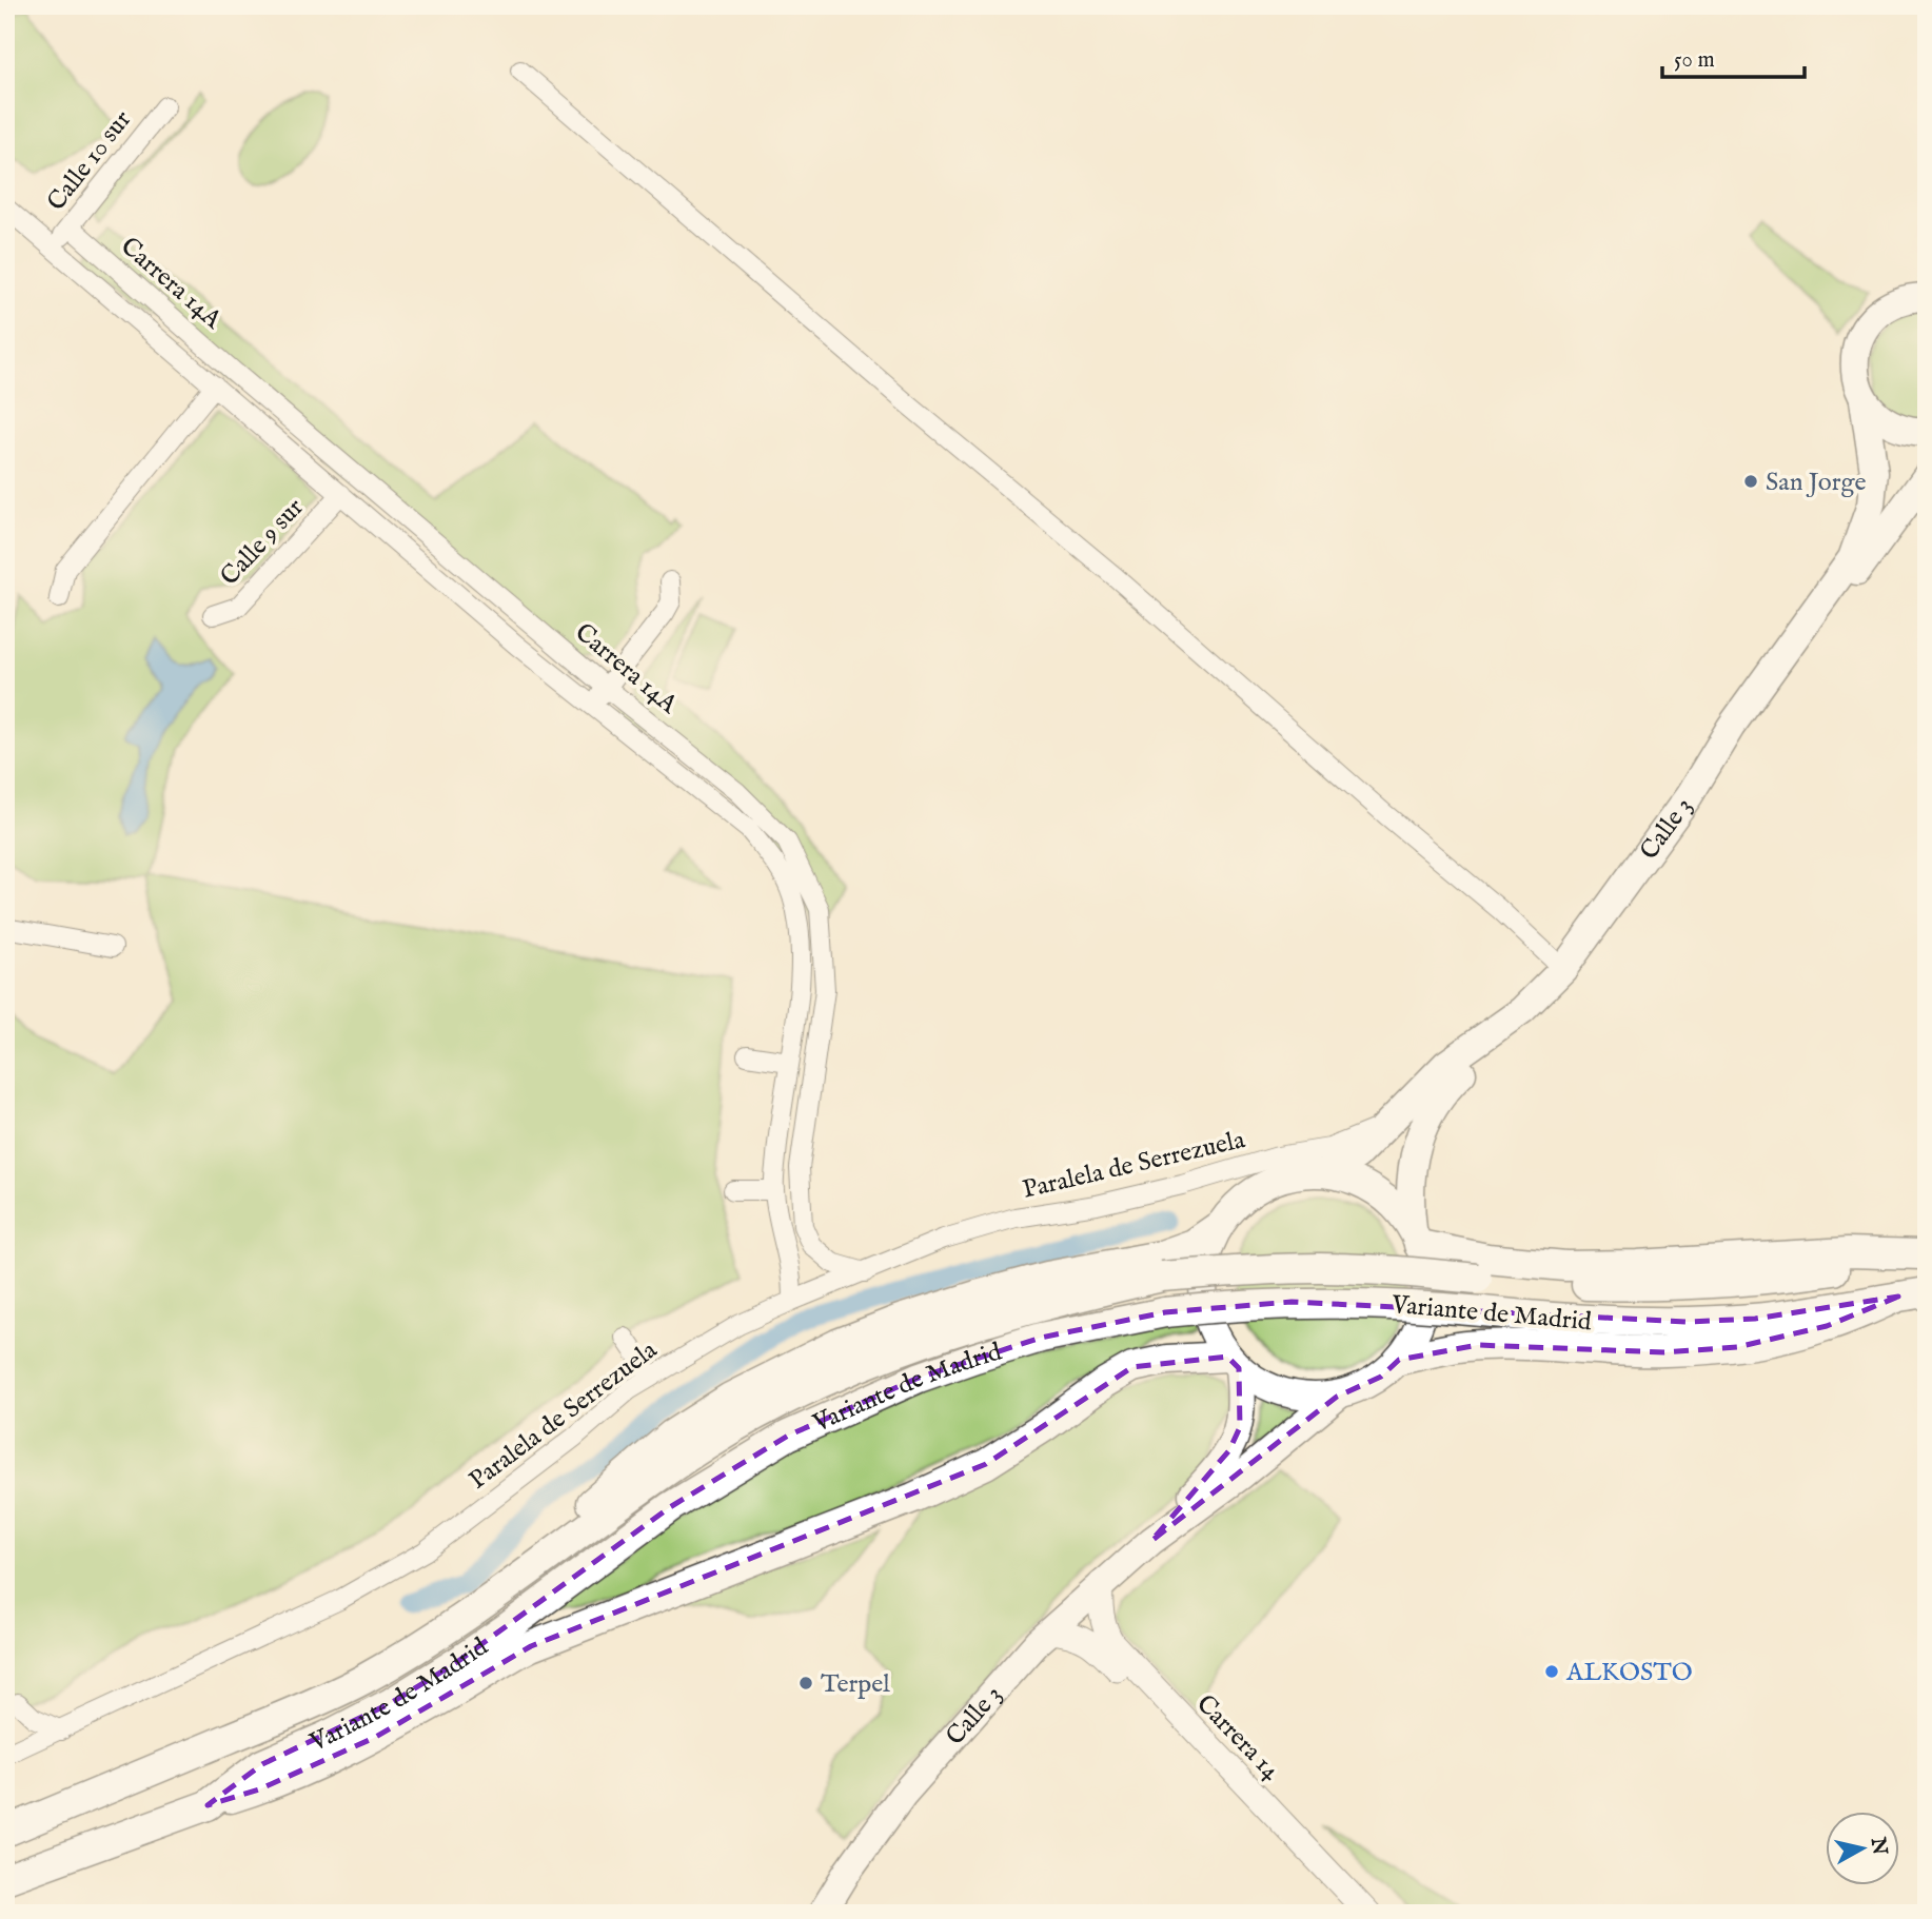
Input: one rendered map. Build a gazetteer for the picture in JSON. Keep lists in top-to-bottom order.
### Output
{
  "streets": {
    "main road": ["Calle 3", "Variante de Madrid"],
    "street": [
      "Calle 10 sur",
      "Carrera 14A",
      "Calle 9 sur",
      "Paralela de Serrezuela",
      "Carrera 14"
    ]
  },
  "crossings": [
    ["Calle 10 sur", "Carrera 14A"],
    ["Carrera 14A", "Calle 9 sur"],
    ["Carrera 14A", "Paralela de Serrezuela"],
    ["Calle 3", "Paralela de Serrezuela"],
    ["Calle 3", "Carrera 14"]
  ],
  "places": ["San Jorge", "ALKOSTO", "Terpel"],
  "scale_bar": "50 m",
  "north": "right"
}
